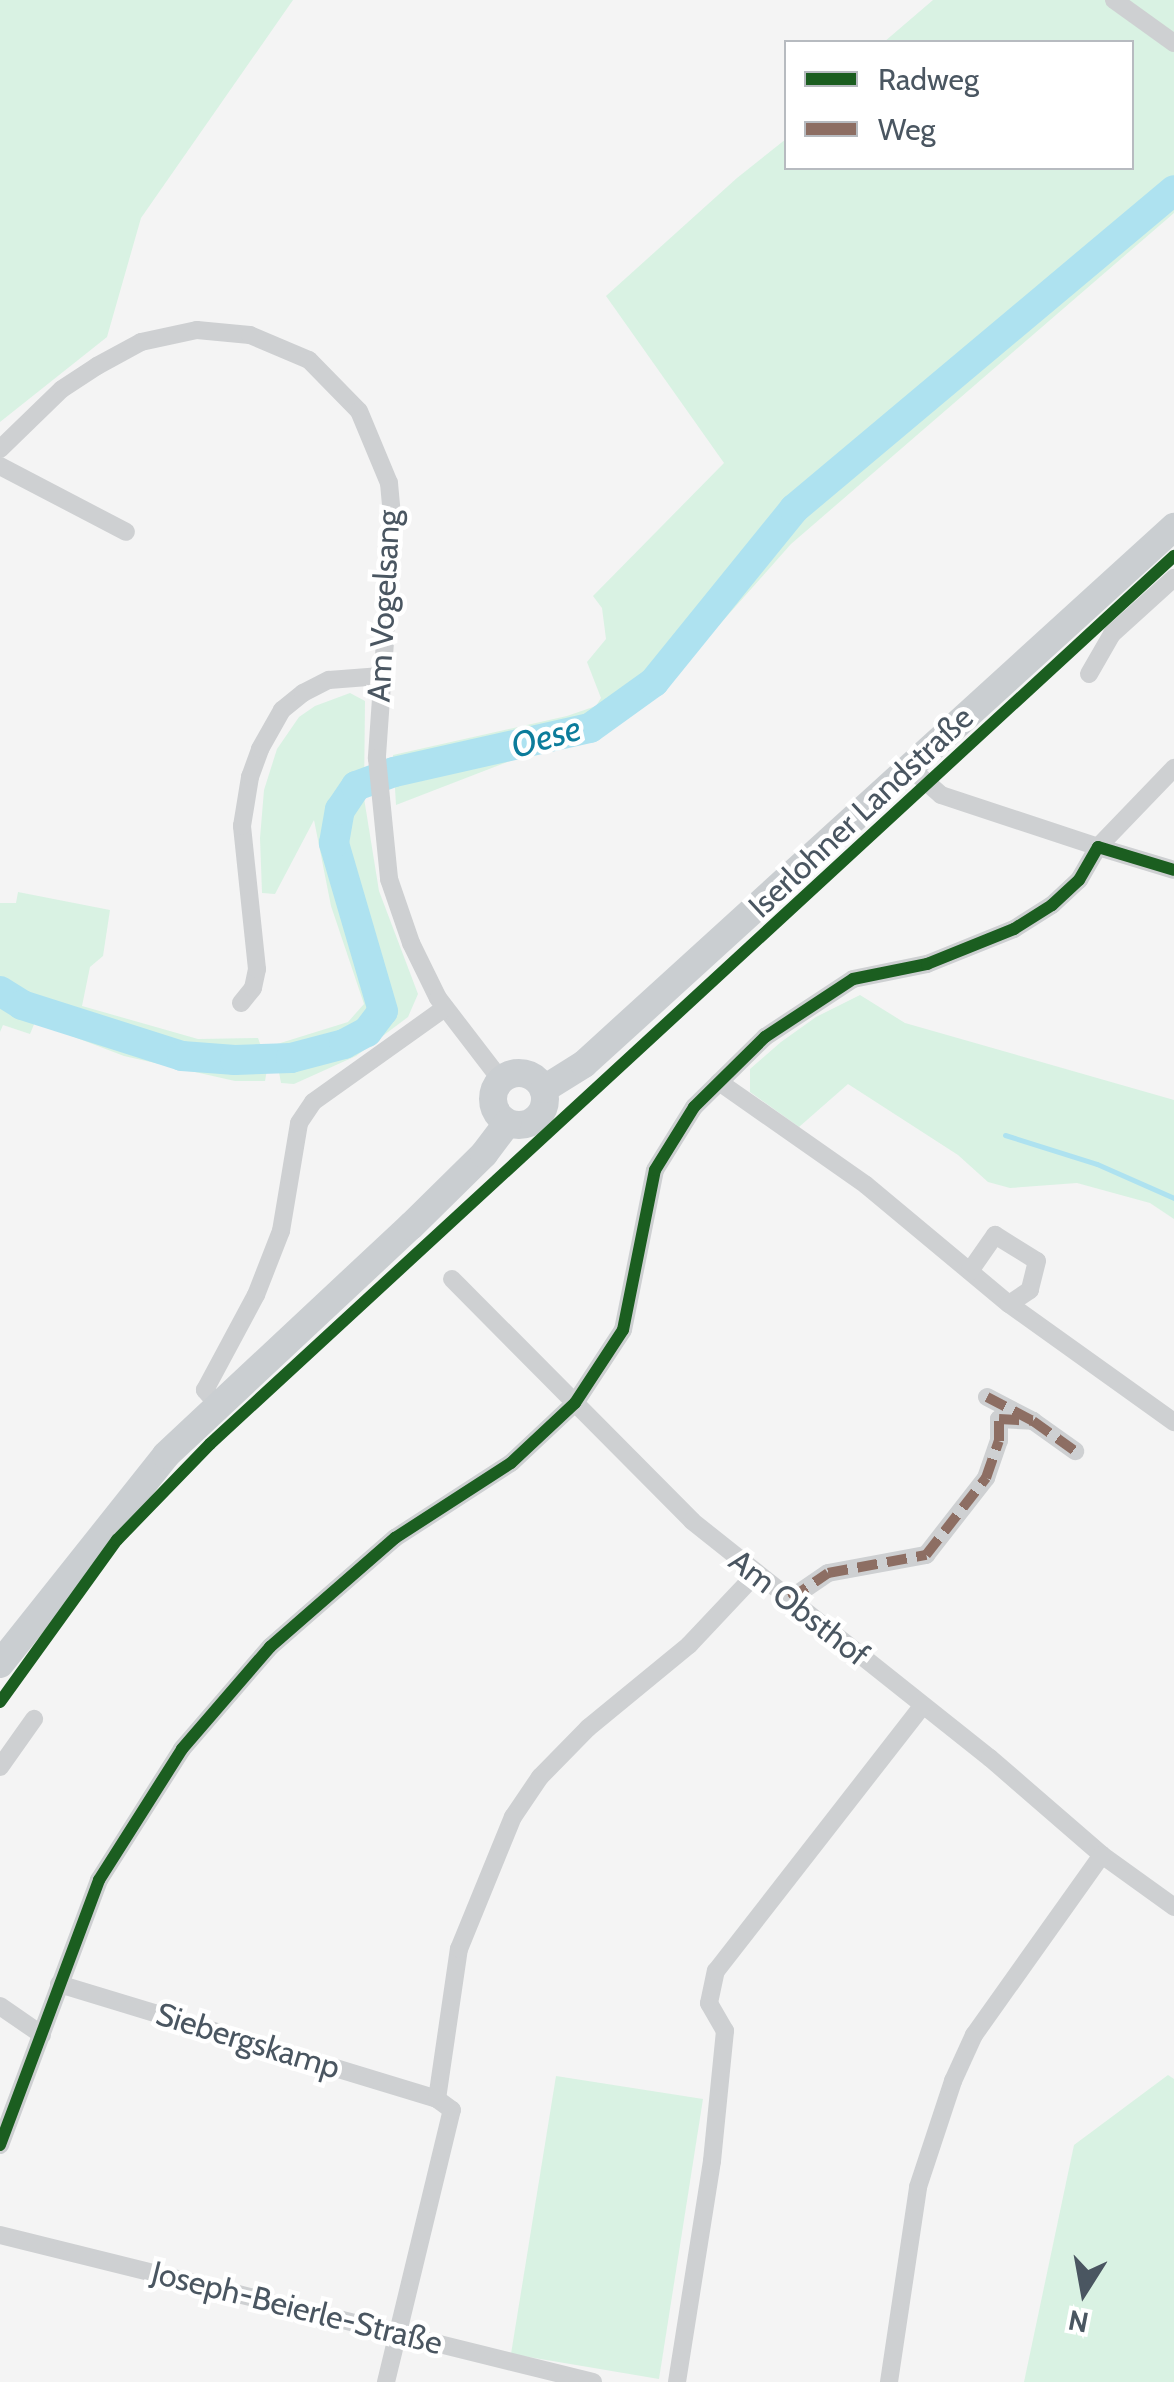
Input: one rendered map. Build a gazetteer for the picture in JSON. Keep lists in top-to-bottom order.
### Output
{
  "streets": {
    "main road": ["Iserlohner Landstraße"],
    "street": [
      "Am Vogelsang",
      "Am Obsthof",
      "Siebergskamp",
      "Joseph-Beierle-Straße"
    ]
  },
  "crossings": [
    ["Am Vogelsang", "Iserlohner Landstraße"]
  ],
  "water": ["Oese"],
  "legend": ["Radweg", "Weg"],
  "north": "bottom"
}
